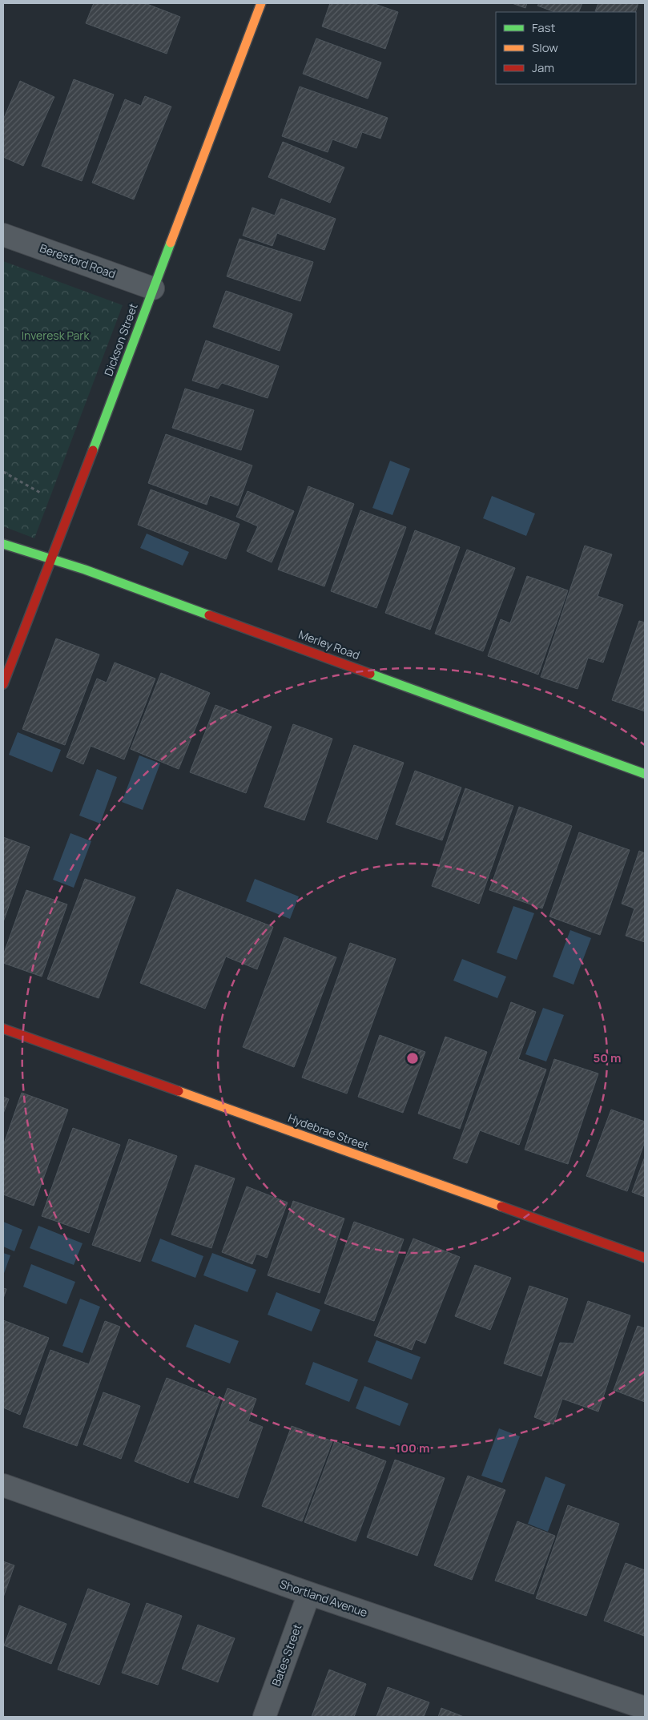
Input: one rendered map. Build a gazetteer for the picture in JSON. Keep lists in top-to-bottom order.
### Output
{
  "streets": {
    "street": [
      "Beresford Road",
      "Dickson Street",
      "Merley Road",
      "Hydebrae Street",
      "Shortland Avenue",
      "Bates Street"
    ]
  },
  "crossings": [
    ["Beresford Road", "Dickson Street"],
    ["Dickson Street", "Merley Road"],
    ["Shortland Avenue", "Bates Street"]
  ],
  "parks": ["Inveresk Park"],
  "legend": ["Fast", "Slow", "Jam"],
  "rings": ["50 m", "100 m"]
}
